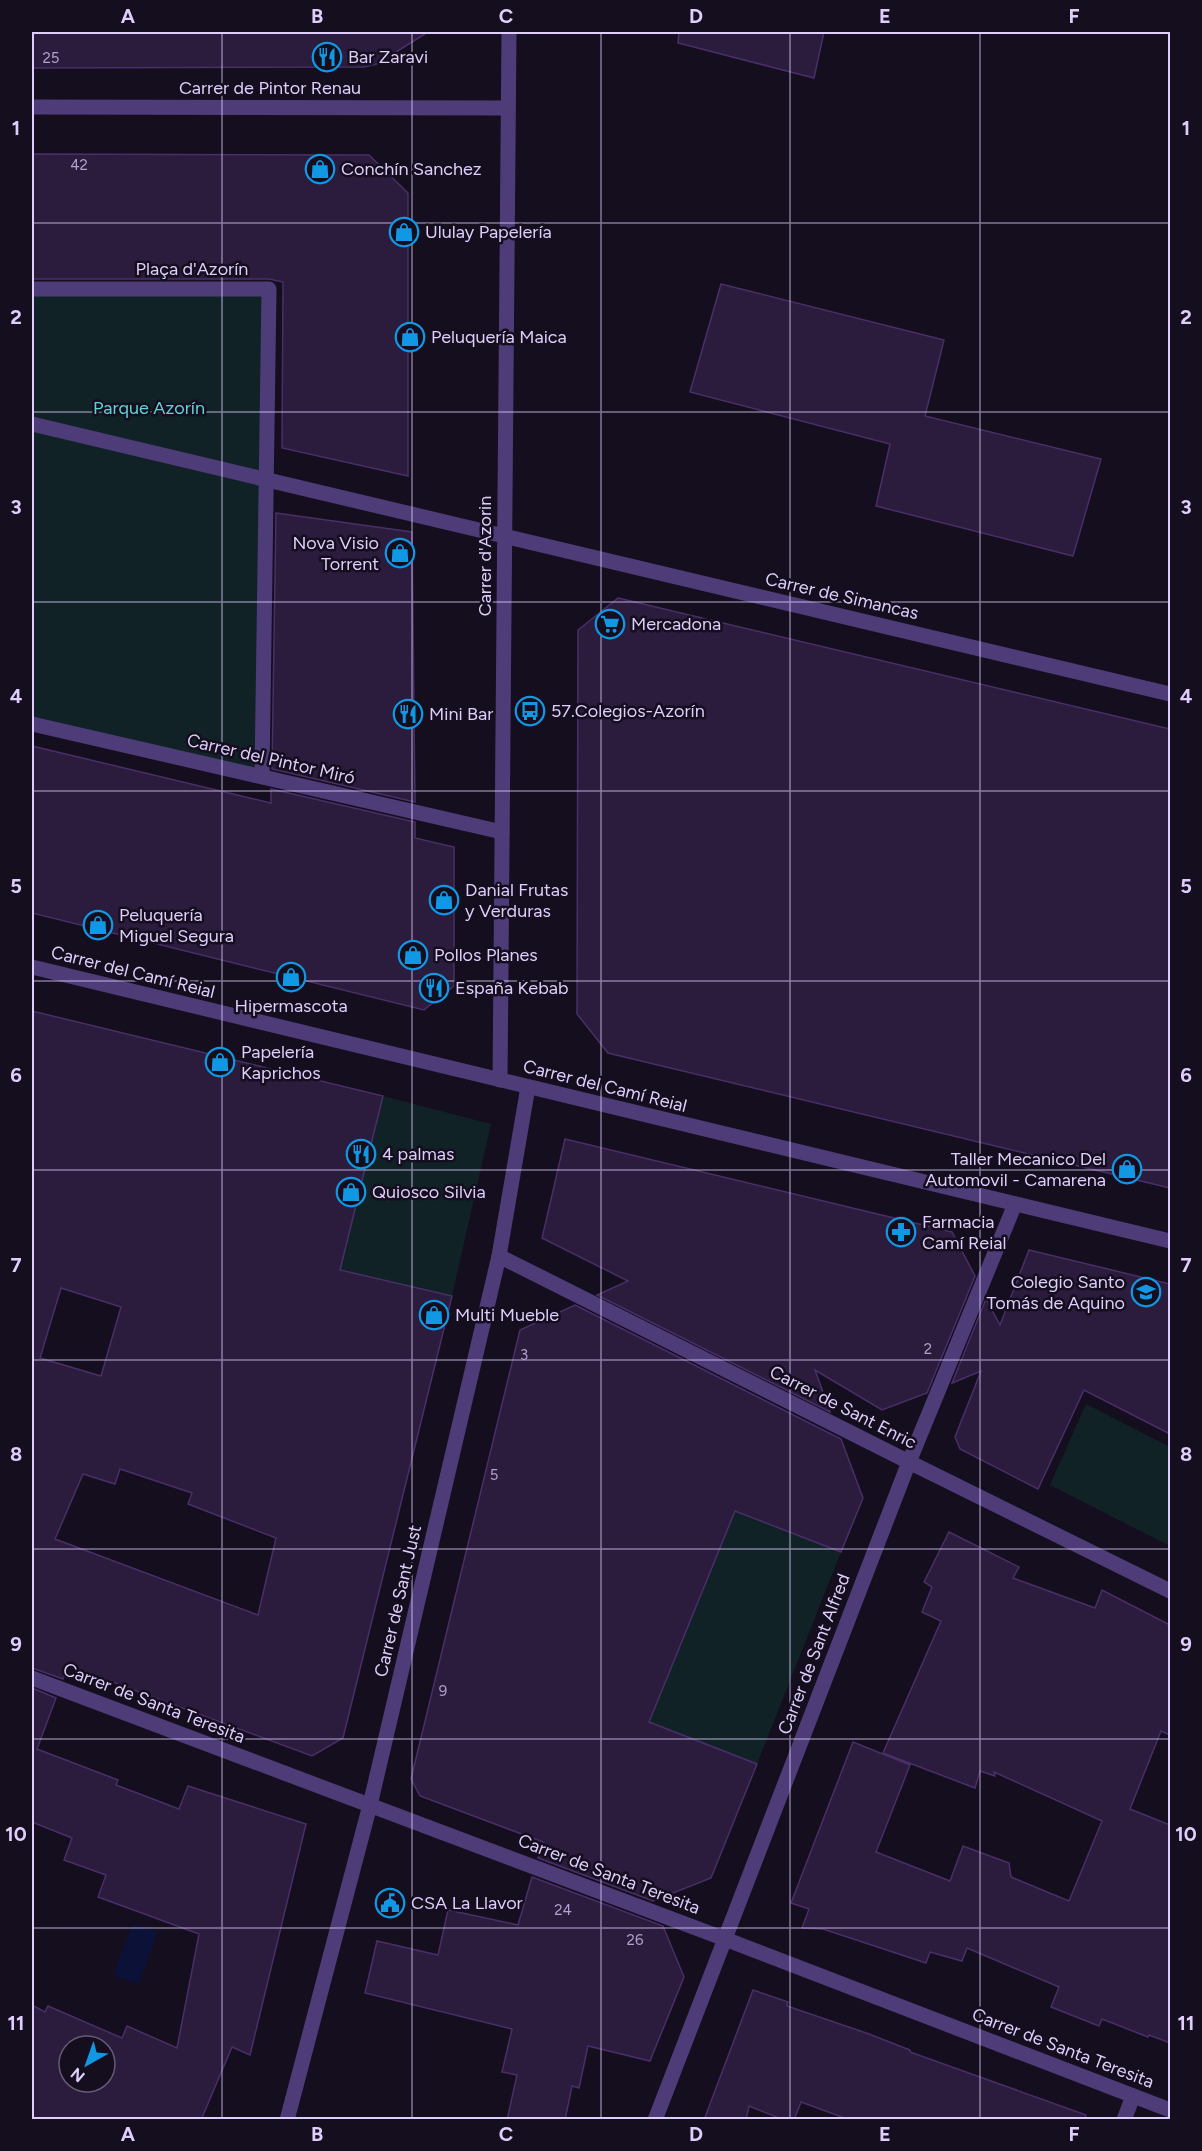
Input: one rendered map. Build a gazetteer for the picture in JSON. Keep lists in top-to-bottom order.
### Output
{
  "streets": {
    "street": [
      "Carrer de Pintor Renau",
      "Plaça d'Azorín",
      "Carrer d'Azorin",
      "Carrer de Simancas",
      "Carrer del Pintor Miró",
      "Carrer del Camí Reial",
      "Carrer de Sant Enric",
      "Carrer de Sant Just",
      "Carrer de Sant Alfred",
      "Carrer de Santa Teresita"
    ]
  },
  "crossings": [
    ["Carrer de Pintor Renau", "Carrer d'Azorin"],
    ["Plaça d'Azorín", "Carrer del Pintor Miró"],
    ["Carrer d'Azorin", "Carrer de Simancas"],
    ["Carrer d'Azorin", "Carrer del Pintor Miró"],
    ["Carrer d'Azorin", "Carrer del Camí Reial"],
    ["Carrer del Camí Reial", "Carrer de Sant Just"],
    ["Carrer del Camí Reial", "Carrer de Sant Alfred"],
    ["Carrer de Sant Enric", "Carrer de Sant Just"],
    ["Carrer de Sant Enric", "Carrer de Sant Alfred"],
    ["Carrer de Sant Just", "Carrer de Santa Teresita"],
    ["Carrer de Sant Alfred", "Carrer de Santa Teresita"]
  ],
  "parks": ["Parque Azorín"],
  "places": {
    "restaurant": [
      "Bar Zaravi",
      "Mini Bar",
      "España Kebab",
      "4 palmas"
    ],
    "shop": [
      "Conchín Sanchez",
      "Ululay Papelería",
      "Peluquería Maica",
      "Nova Visio Torrent",
      "Danial Frutas y Verduras",
      "Peluquería Miguel Segura",
      "Pollos Planes",
      "Hipermascota",
      "Papelería Kaprichos",
      "Taller Mecanico Del Automovil - Camarena",
      "Quiosco Silvia",
      "Multi Mueble"
    ],
    "supermarket": ["Mercadona"],
    "bus stop": ["57.Colegios-Azorín"],
    "pharmacy": ["Farmacia Camí Reial"],
    "school or university": ["Colegio Santo Tomás de Aquino"],
    "public building": ["CSA La Llavor"]
  },
  "house_numbers": [
    "25",
    "42",
    "2",
    "3",
    "5",
    "9",
    "24",
    "26"
  ],
  "north": "bottom left",
  "grid": {
    "columns": [
      "A",
      "B",
      "C",
      "D",
      "E",
      "F"
    ],
    "rows": [
      "1",
      "2",
      "3",
      "4",
      "5",
      "6",
      "7",
      "8",
      "9",
      "10",
      "11"
    ]
  }
}
